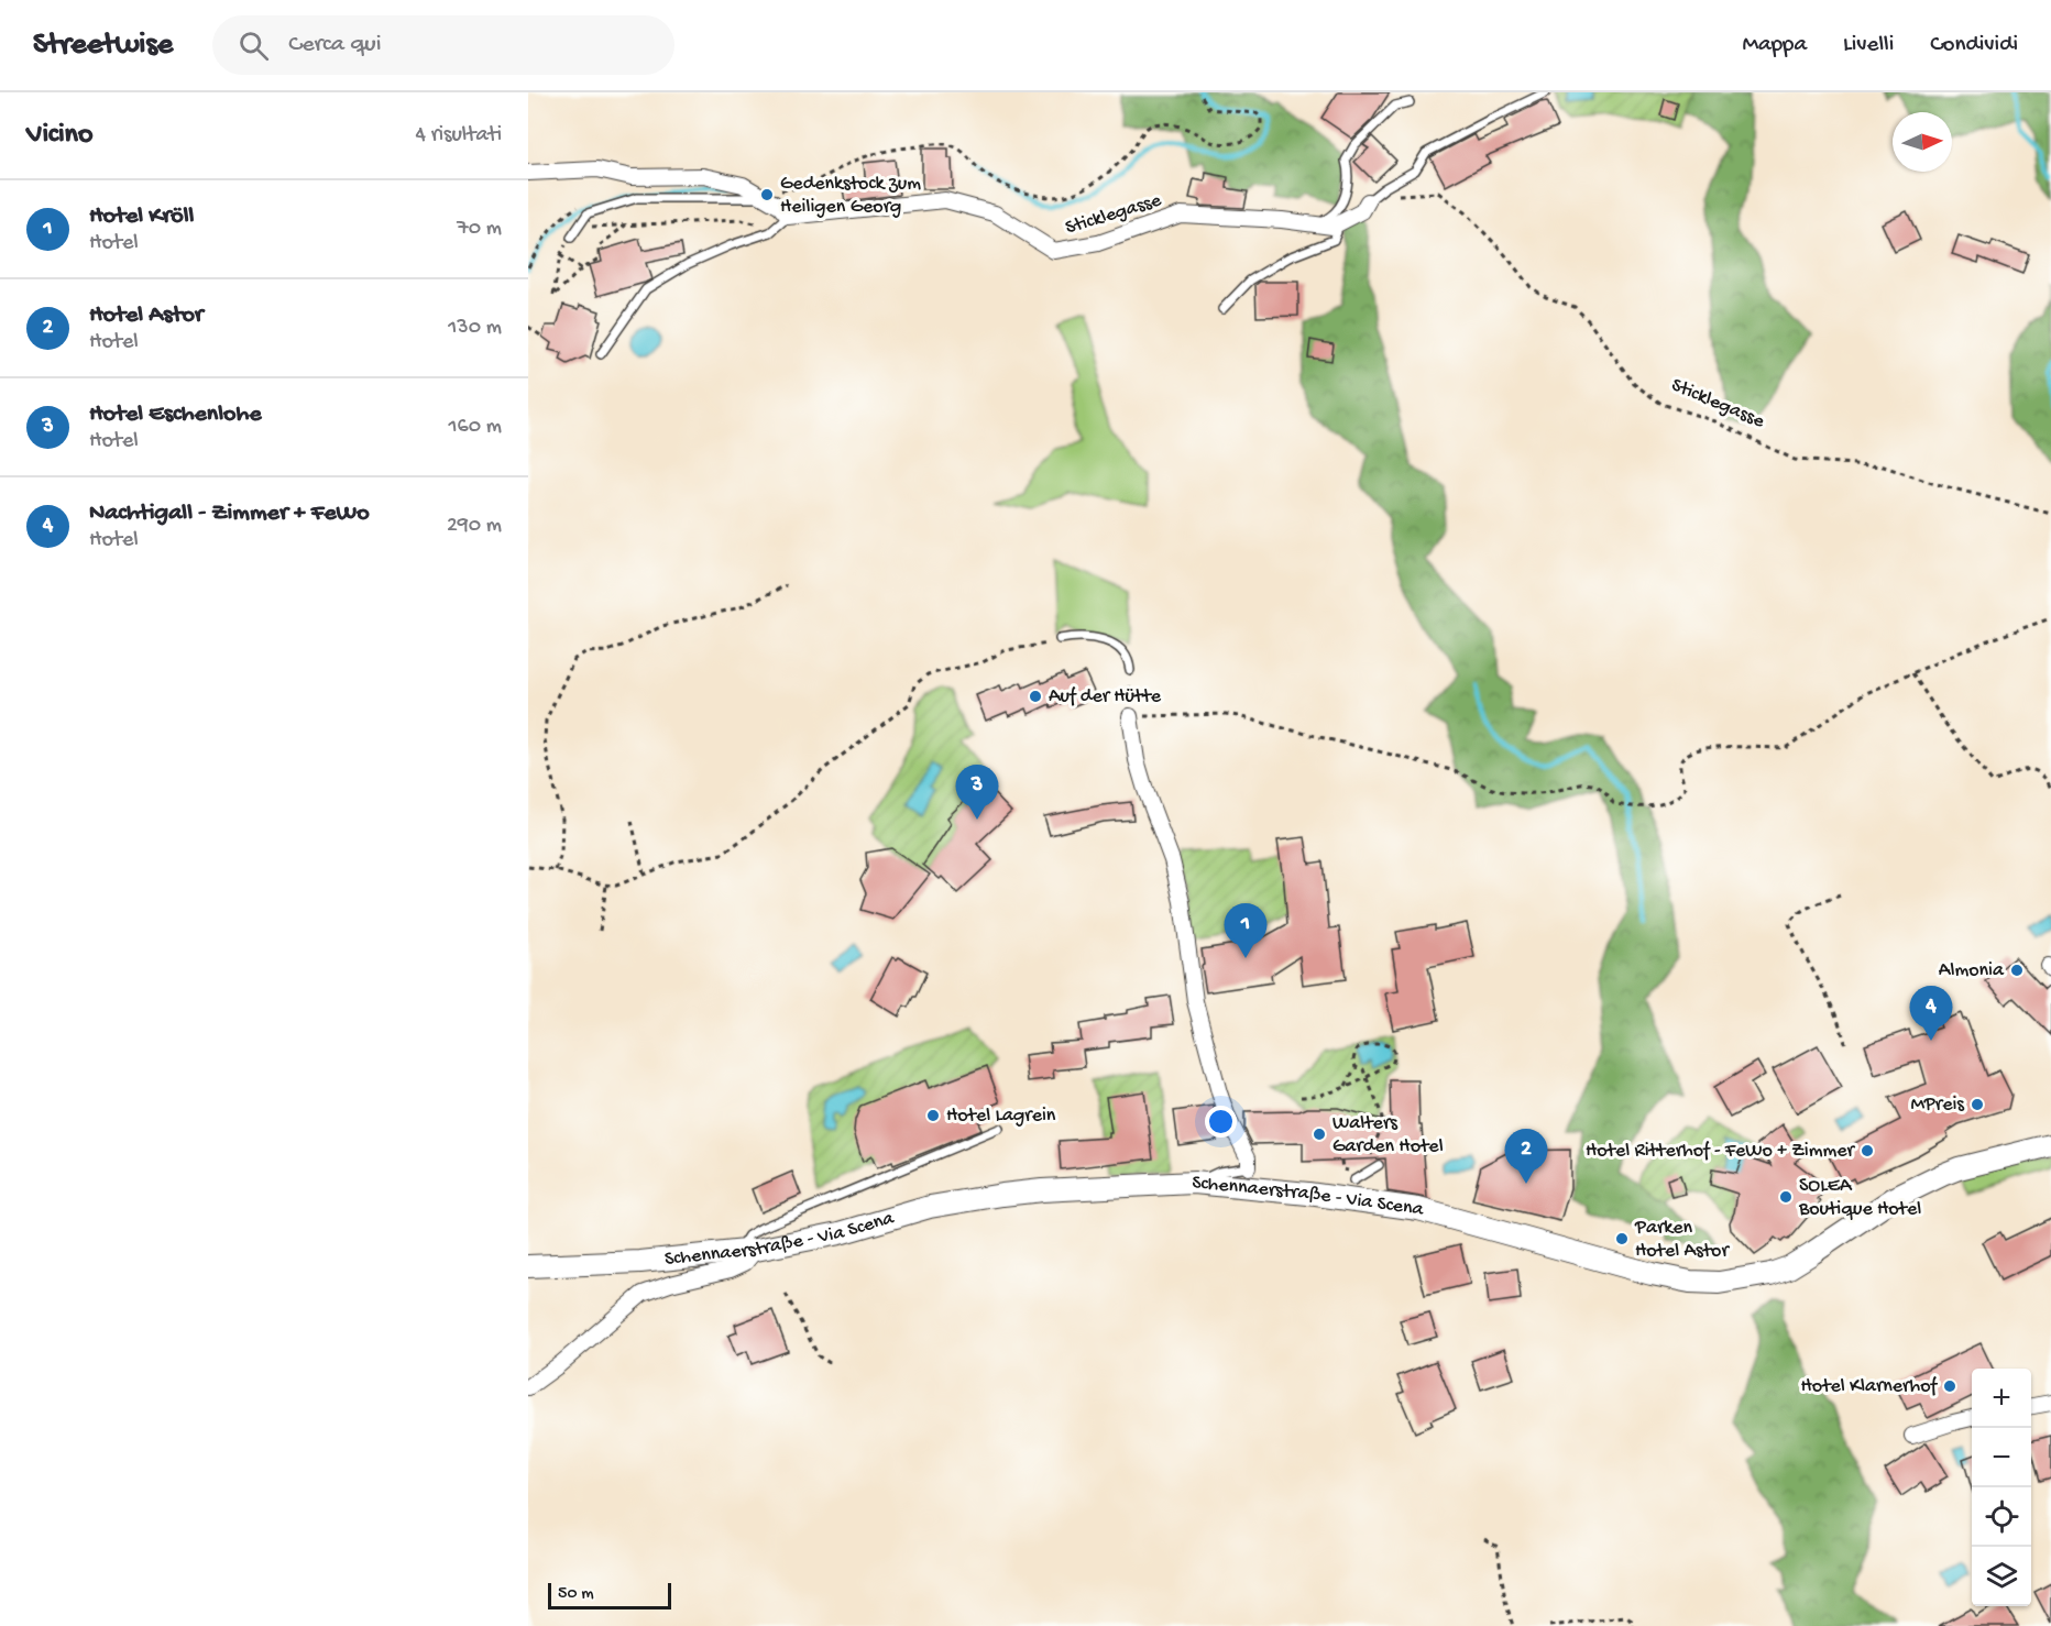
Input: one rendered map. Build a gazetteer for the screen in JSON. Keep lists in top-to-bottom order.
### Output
{
  "streets": {
    "street": ["Sticklegasse", "Schennaerstraße - Via Scena"]
  },
  "places": [
    "Gedenkstock zum Heiligen Georg",
    "Auf der Hütte",
    "Almonia",
    "MPreis",
    "Hotel Lagrein",
    "Walters Garden Hotel",
    "Hotel Ritterhof - FeWo + Zimmer",
    "SOLEA Boutique Hotel",
    "Parken Hotel Astor",
    "Hotel Klarnerhof"
  ],
  "scale_bar": "50 m",
  "north": "right",
  "page": {
    "header": "Streetwise",
    "search": "Cerca qui",
    "nav": ["Mappa", "Livelli", "Condividi"],
    "heading": ["Vicino", "4 risultati"],
    "list": [
      {
        "mark": "1",
        "name": "Hotel Kröll",
        "note": "Hotel",
        "value": "70 m"
      },
      {
        "mark": "2",
        "name": "Hotel Astor",
        "note": "Hotel",
        "value": "130 m"
      },
      {
        "mark": "3",
        "name": "Hotel Eschenlohe",
        "note": "Hotel",
        "value": "160 m"
      },
      {
        "mark": "4",
        "name": "Nachtigall - Zimmer + FeWo",
        "note": "Hotel",
        "value": "290 m"
      }
    ],
    "pins": [
      "3",
      "1",
      "4",
      "2"
    ],
    "map_buttons": ["+", "−"],
    "scale": "50 m"
  }
}
